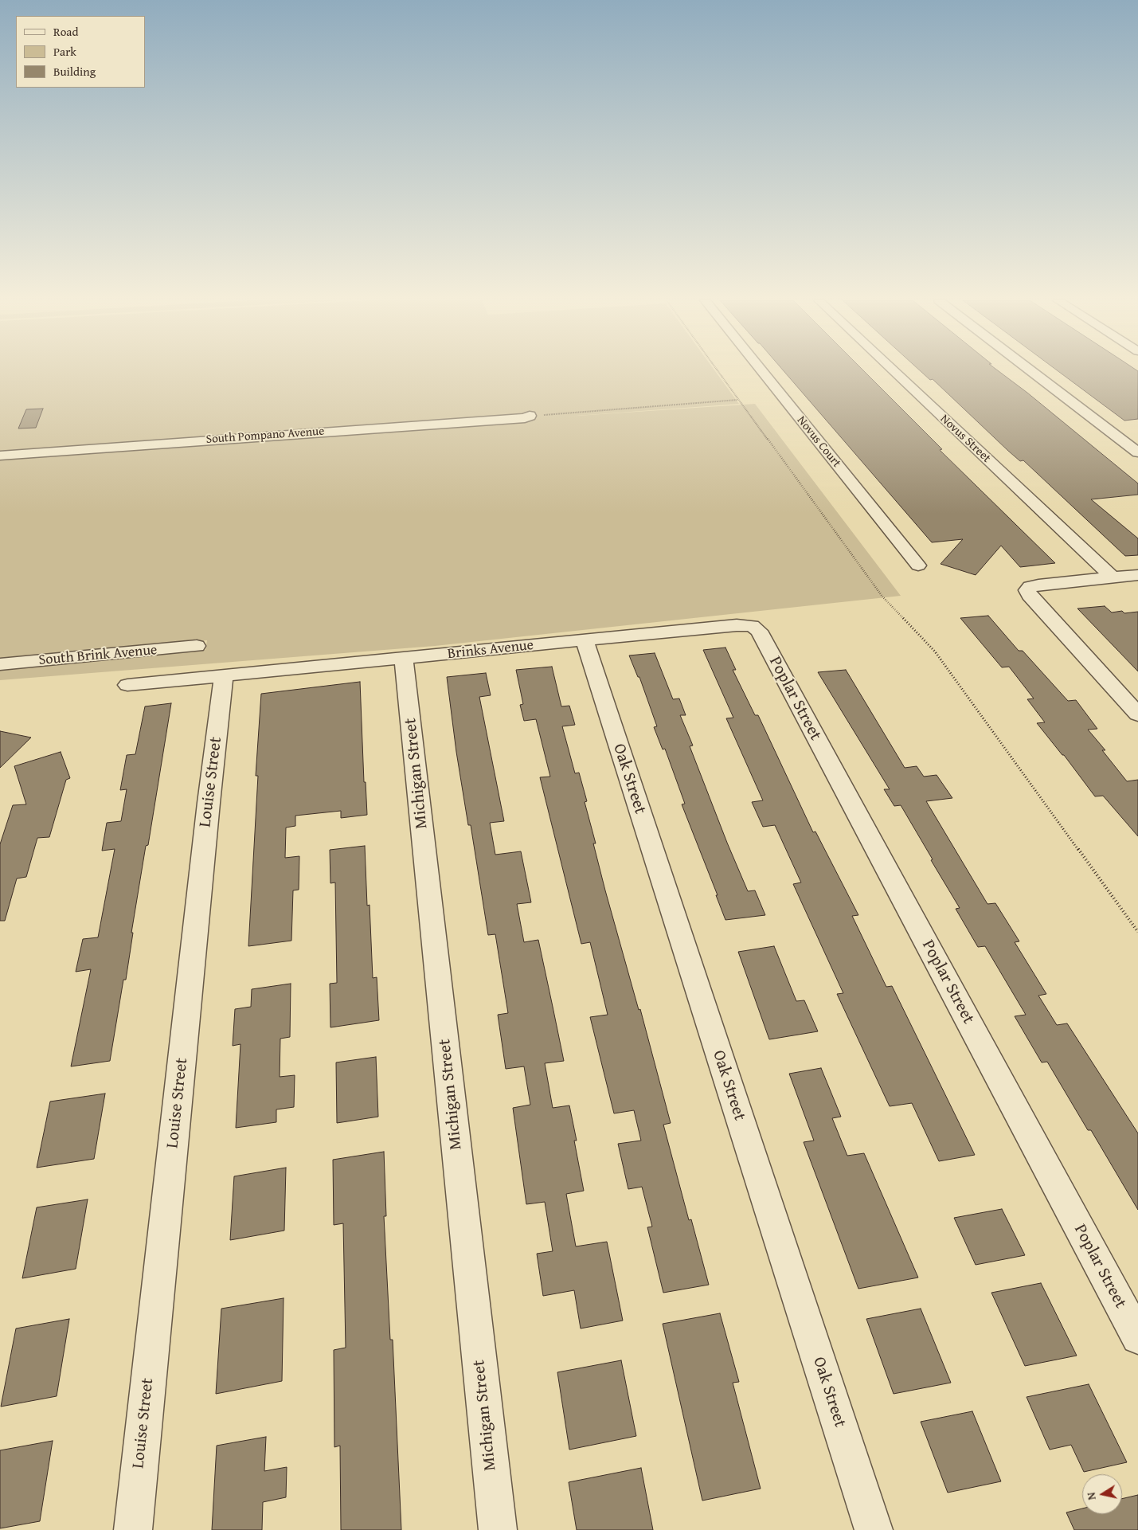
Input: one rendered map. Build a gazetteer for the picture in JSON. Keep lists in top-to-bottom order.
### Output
{
  "streets": {
    "street": [
      "South Pompano Avenue",
      "Novus Street",
      "Novus Court",
      "Brinks Avenue",
      "South Brink Avenue",
      "Poplar Street",
      "Michigan Street",
      "Oak Street",
      "Louise Street"
    ]
  },
  "crossings": [
    ["Brinks Avenue", "Poplar Street"],
    ["Brinks Avenue", "Michigan Street"],
    ["Brinks Avenue", "Oak Street"],
    ["Brinks Avenue", "Louise Street"]
  ],
  "legend": ["Road", "Park", "Building"],
  "north": "left"
}
